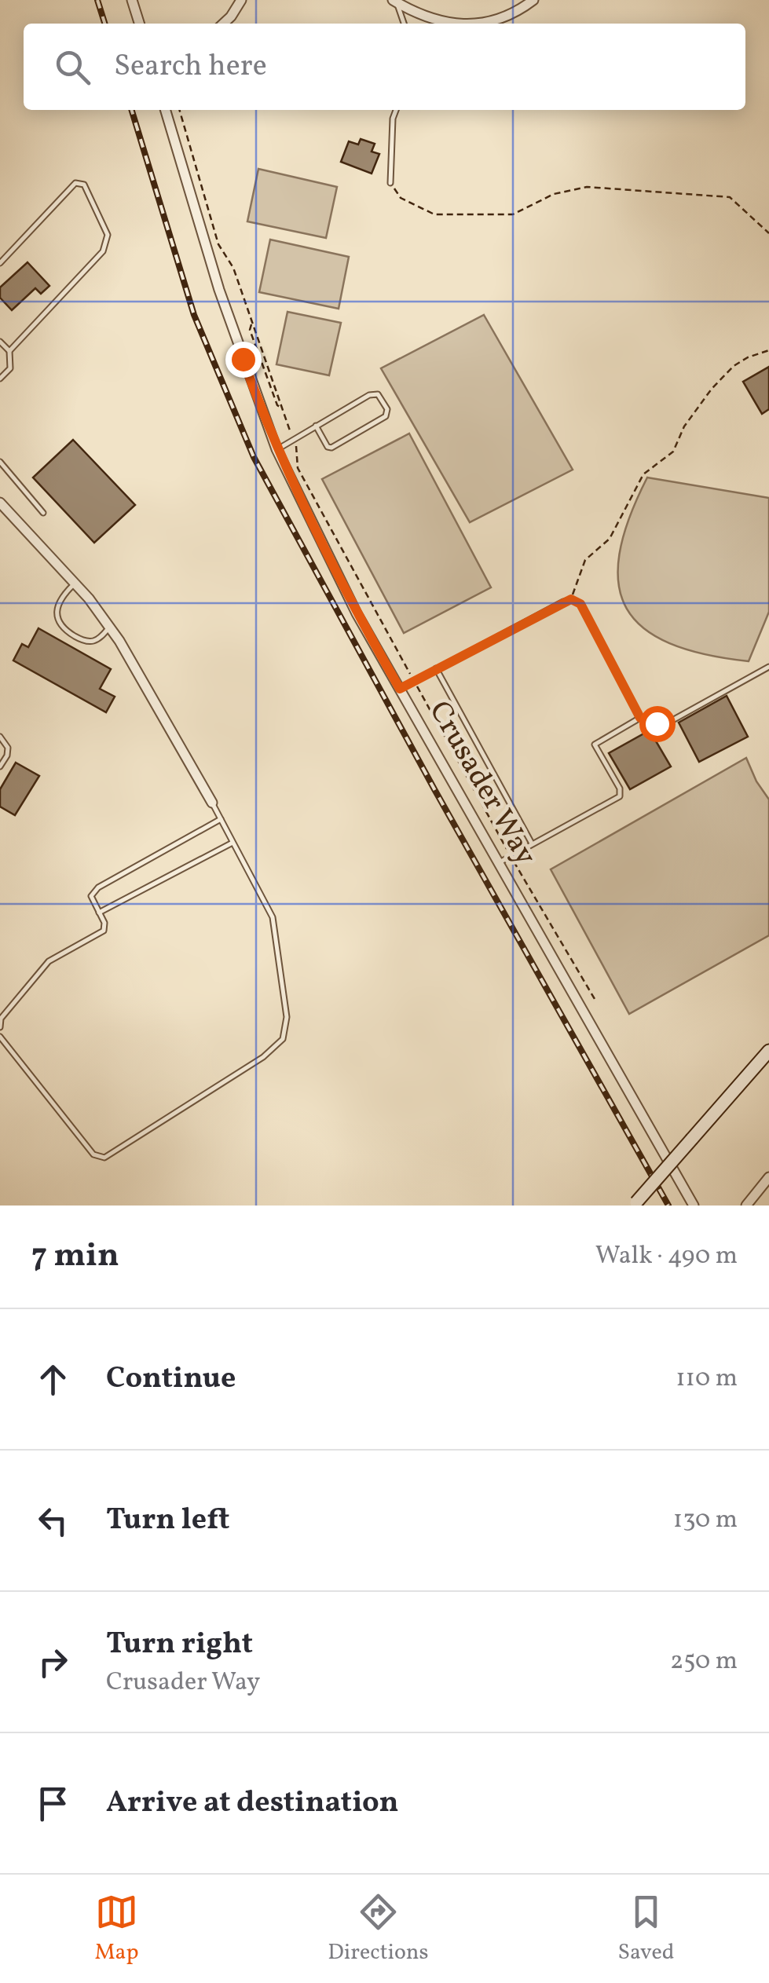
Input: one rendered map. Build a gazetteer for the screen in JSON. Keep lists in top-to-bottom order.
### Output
{
  "streets": {
    "street": ["Crusader Way"]
  },
  "page": {
    "search": "Search here",
    "heading": ["7 min", "Walk · 490 m"],
    "list": [
      ["Continue", "110 m"],
      ["Turn left", "130 m"],
      ["Turn right", "Crusader Way", "250 m"],
      "Arrive at destination"
    ],
    "nav": ["Map", "Directions", "Saved"]
  }
}
